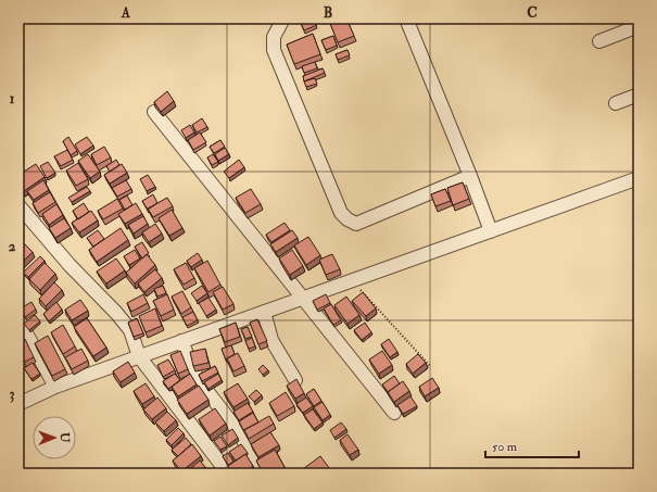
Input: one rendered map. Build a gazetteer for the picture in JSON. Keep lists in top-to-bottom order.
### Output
{
  "scale_bar": "50 m",
  "north": "right",
  "grid": {
    "columns": ["A", "B", "C"],
    "rows": ["1", "2", "3"]
  }
}
